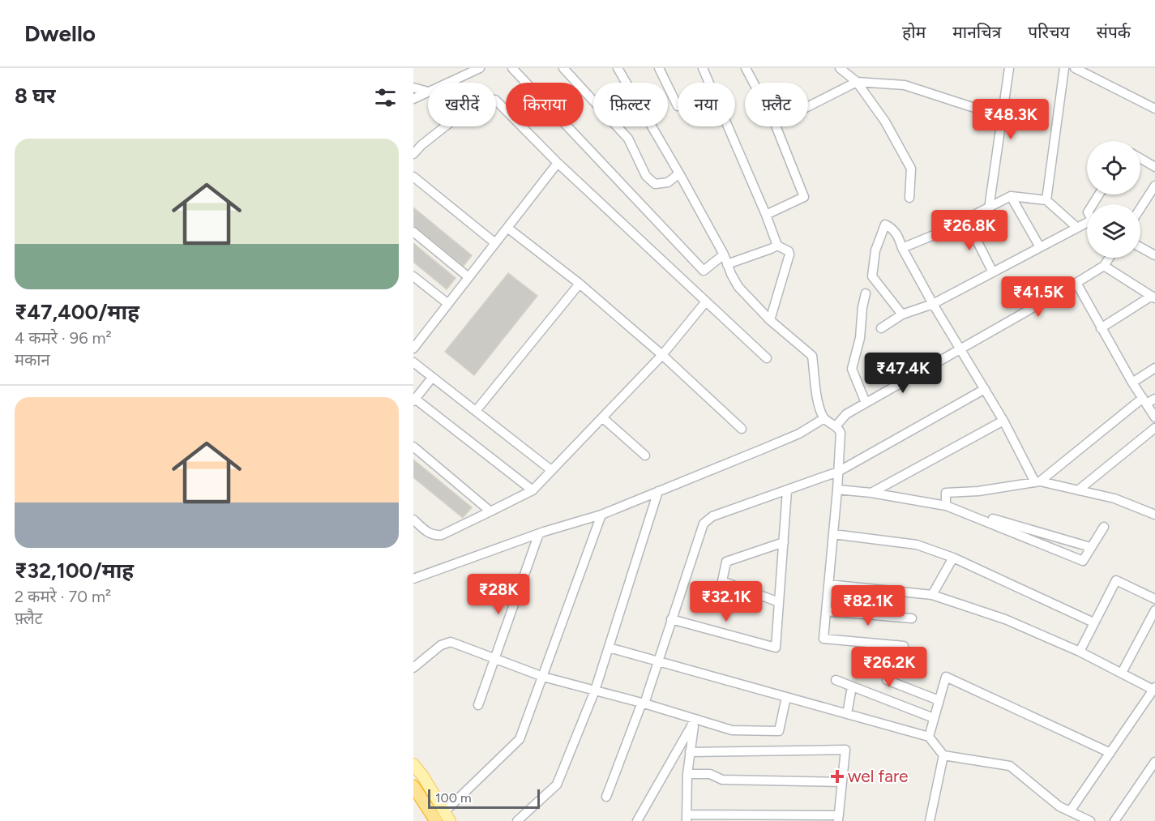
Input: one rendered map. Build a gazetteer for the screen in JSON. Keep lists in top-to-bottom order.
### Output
{
  "places": {
    "health": ["wel fare"]
  },
  "scale_bar": "100 m",
  "page": {
    "header": "Dwello",
    "nav": [
      "होम",
      "मानचित्र",
      "परिचय",
      "संपर्क"
    ],
    "heading": "8 घर",
    "chip": [
      "खरीदें",
      "किराया",
      "फ़िल्टर",
      "नया",
      "फ़्लैट"
    ],
    "price": [
      "₹48.3K",
      "₹26.8K",
      "₹41.5K",
      "₹47.4K",
      "₹28K",
      "₹32.1K",
      "₹82.1K",
      "₹26.2K"
    ],
    "list": [
      {
        "name": "₹47,400/माह",
        "note": "4 कमरे · 96 m² · मकान"
      },
      {
        "name": "₹32,100/माह",
        "note": "2 कमरे · 70 m² · फ़्लैट"
      }
    ],
    "scale": "100 m"
  }
}
